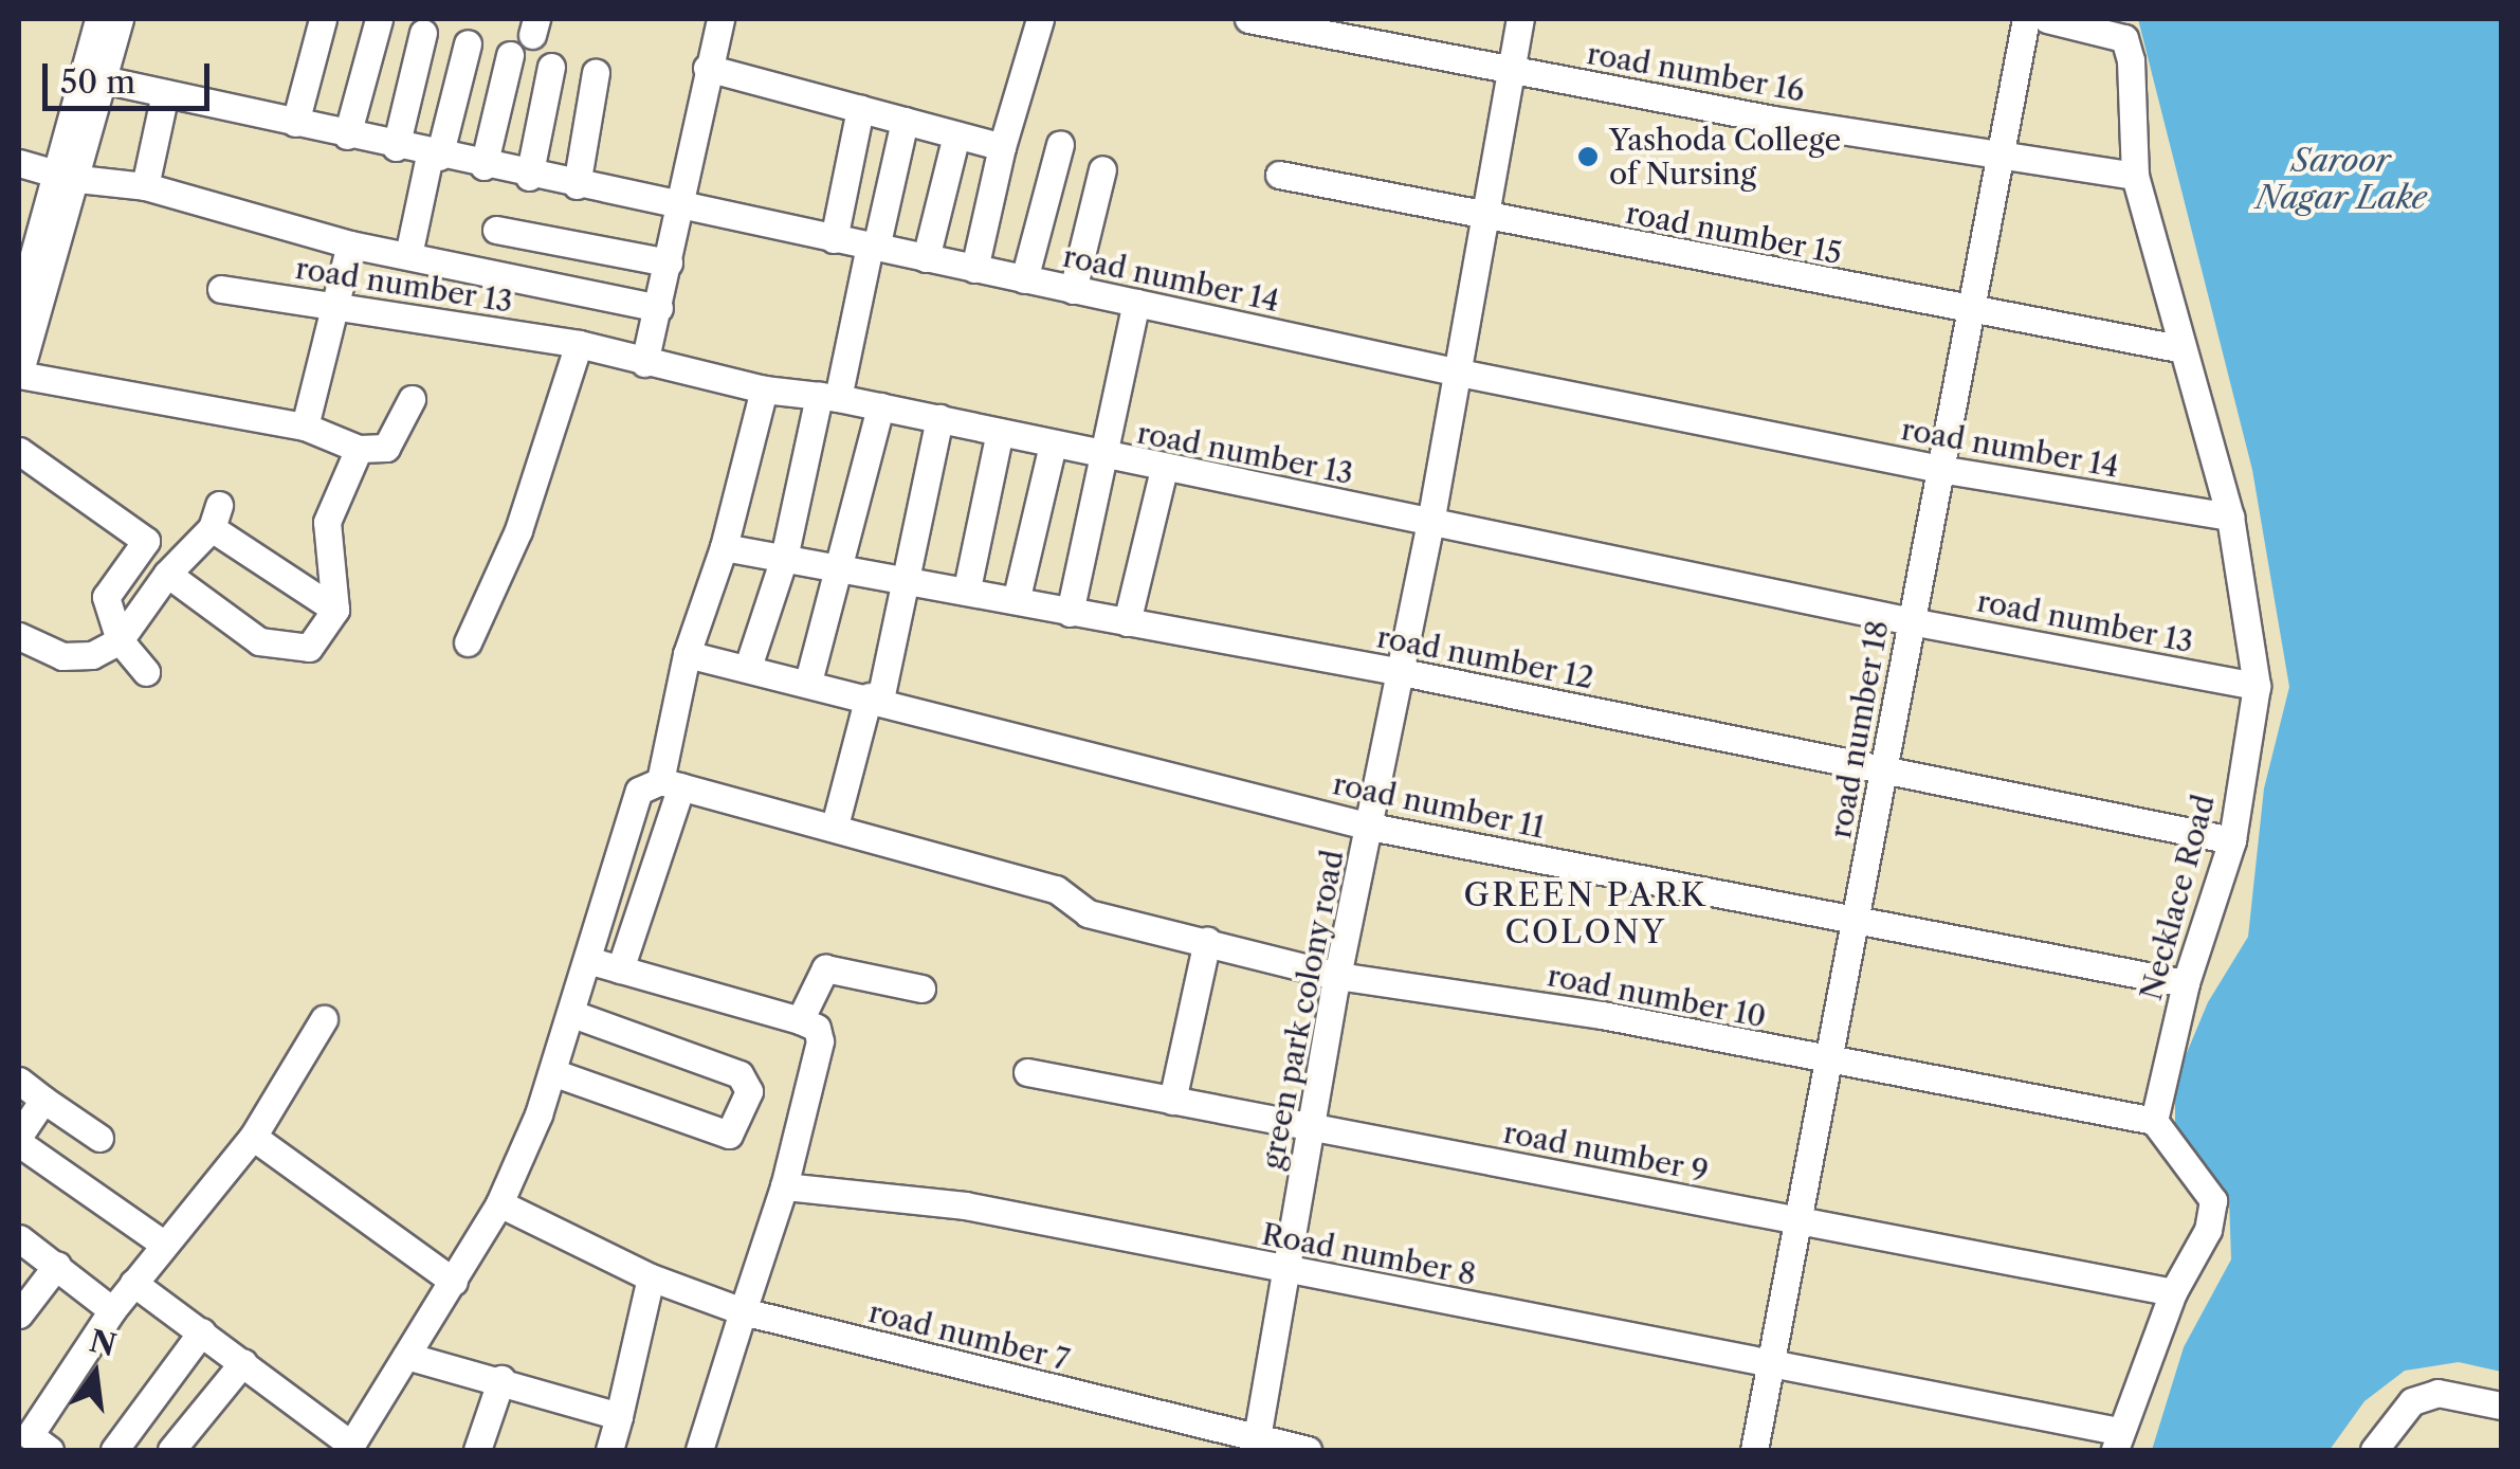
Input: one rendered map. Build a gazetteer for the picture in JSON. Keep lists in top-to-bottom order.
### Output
{
  "streets": {
    "street": [
      "road number 16",
      "road number 15",
      "road number 14",
      "road number 13",
      "road number 12",
      "road number 18",
      "road number 11",
      "Necklace Road",
      "road number 10",
      "green park colony road",
      "road number 9",
      "Road number 8",
      "road number 7"
    ]
  },
  "crossings": [
    ["road number 16", "road number 18"],
    ["road number 16", "Necklace Road"],
    ["road number 16", "green park colony road"],
    ["road number 15", "road number 18"],
    ["road number 15", "Necklace Road"],
    ["road number 15", "green park colony road"],
    ["road number 14", "road number 18"],
    ["road number 14", "Necklace Road"],
    ["road number 14", "green park colony road"],
    ["road number 13", "road number 18"],
    ["road number 13", "Necklace Road"],
    ["road number 13", "green park colony road"],
    ["road number 12", "road number 18"],
    ["road number 12", "Necklace Road"],
    ["road number 12", "green park colony road"],
    ["road number 18", "road number 11"],
    ["road number 18", "road number 10"],
    ["road number 18", "road number 9"],
    ["road number 18", "Road number 8"],
    ["road number 11", "Necklace Road"],
    ["road number 11", "green park colony road"],
    ["Necklace Road", "road number 10"],
    ["road number 10", "green park colony road"],
    ["green park colony road", "road number 9"],
    ["green park colony road", "Road number 8"],
    ["green park colony road", "road number 7"]
  ],
  "districts": ["GREEN PARK COLONY"],
  "water": ["Saroor Nagar Lake"],
  "places": ["Yashoda College of Nursing"],
  "scale_bar": "50 m",
  "north": "top"
}
